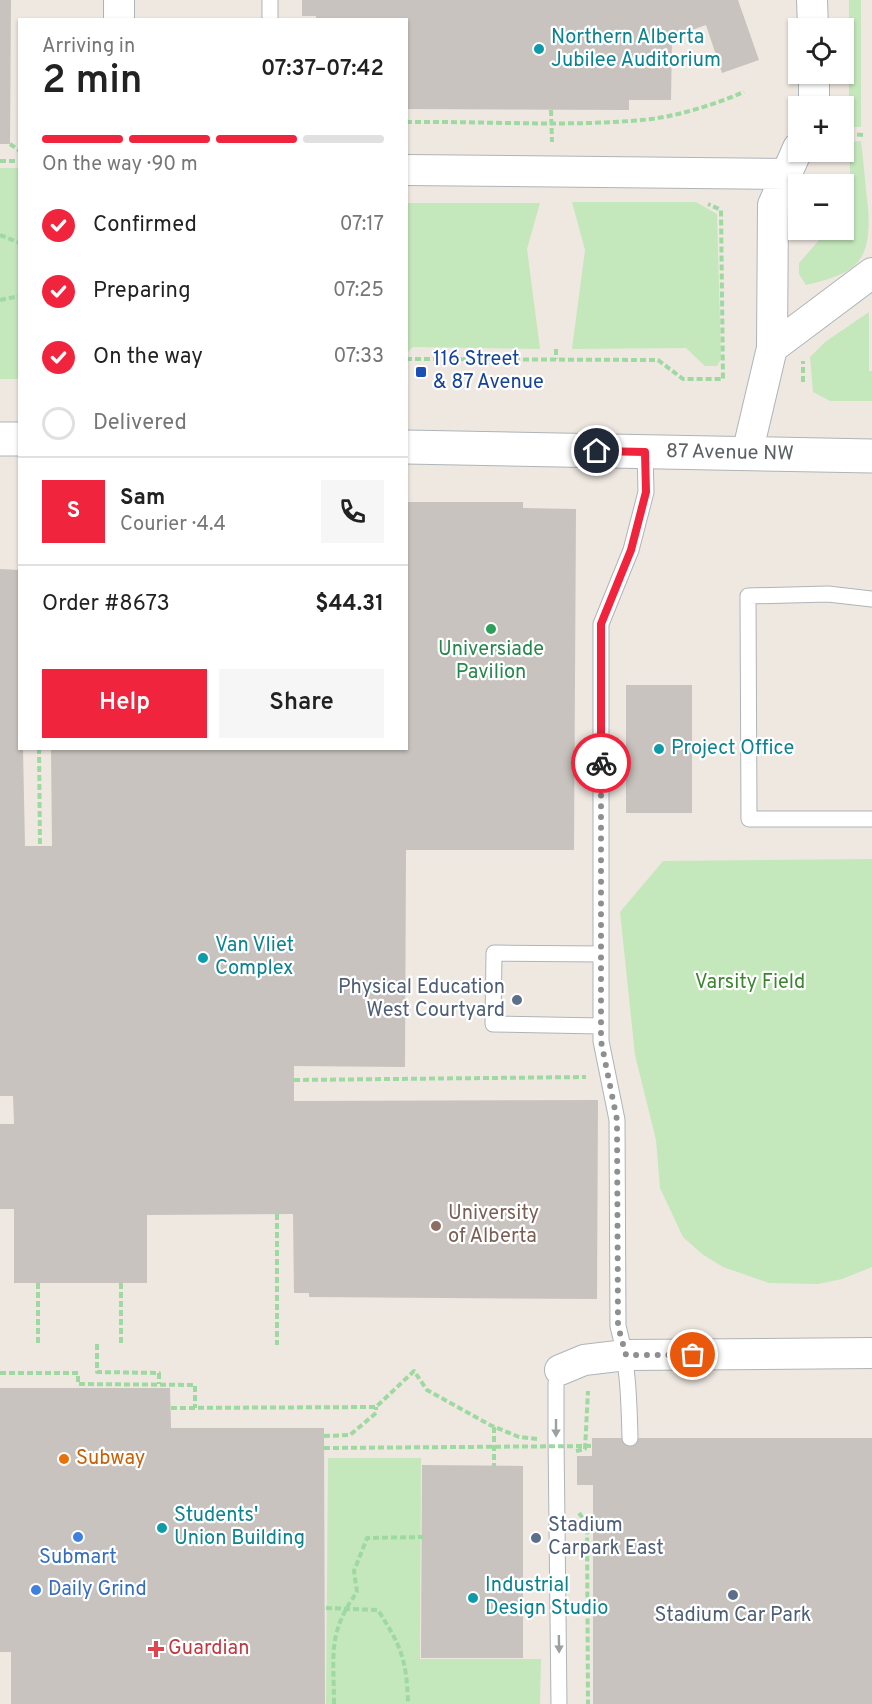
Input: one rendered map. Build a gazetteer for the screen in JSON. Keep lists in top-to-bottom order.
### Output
{
  "streets": {
    "main road": ["87 Avenue NW"]
  },
  "parks": ["Varsity Field"],
  "places": {
    "other": [
      "Northern Alberta Jubilee Auditorium",
      "Universiade Pavilion",
      "Project Office",
      "Van Vliet Complex",
      "Physical Education West Courtyard",
      "University of Alberta",
      "Subway",
      "Students' Union Building",
      "Submart",
      "Stadium Carpark East",
      "Daily Grind",
      "Stadium Car Park",
      "Industrial Design Studio"
    ],
    "transit": ["116 Street & 87 Avenue"],
    "health": ["Guardian"]
  },
  "page": {
    "map_buttons": ["+", "−"],
    "heading": ["2 min", "Arriving in", "07:37–07:42"],
    "panel": [
      "Sam",
      "Courier · 4.4",
      "Order #8673",
      "$44.31"
    ],
    "bar": "On the way · 90 m",
    "list": [
      ["Confirmed", "07:17"],
      ["Preparing", "07:25"],
      ["On the way", "07:33"],
      "Delivered"
    ],
    "round": "S",
    "buttons": ["Help", "Share"]
  }
}
